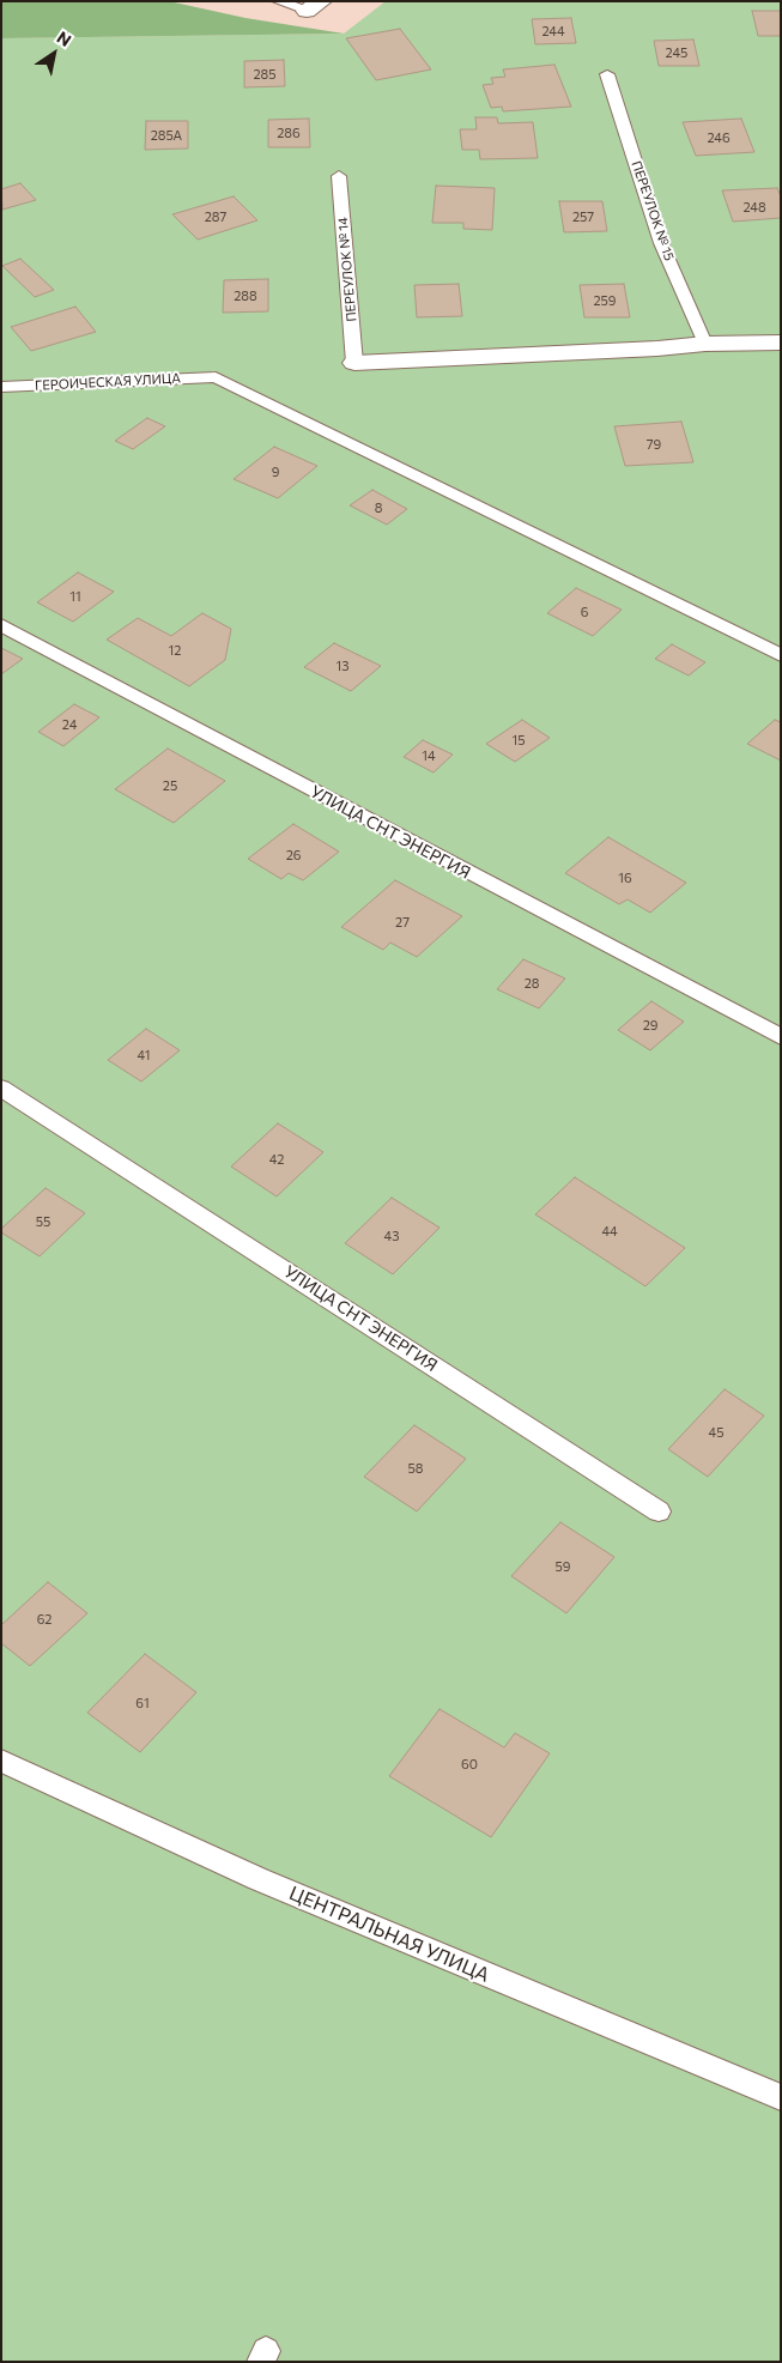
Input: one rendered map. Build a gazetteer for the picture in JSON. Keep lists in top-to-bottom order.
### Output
{
  "streets": {
    "lane": [
      "ПЕРЕУЛОК № 15",
      "ПЕРЕУЛОК № 14",
      "ГЕРОИЧЕСКАЯ УЛИЦА",
      "УЛИЦА СНТ ЭНЕРГИЯ",
      "ЦЕНТРАЛЬНАЯ УЛИЦА"
    ]
  },
  "house_numbers": [
    "244",
    "245",
    "285",
    "286",
    "285А",
    "246",
    "248",
    "287",
    "257",
    "288",
    "259",
    "79",
    "9",
    "8",
    "11",
    "6",
    "12",
    "13",
    "24",
    "15",
    "14",
    "25",
    "26",
    "16",
    "27",
    "28",
    "29",
    "41",
    "42",
    "55",
    "44",
    "43",
    "45",
    "58",
    "59",
    "62",
    "61",
    "60"
  ],
  "north": "top right"
}
